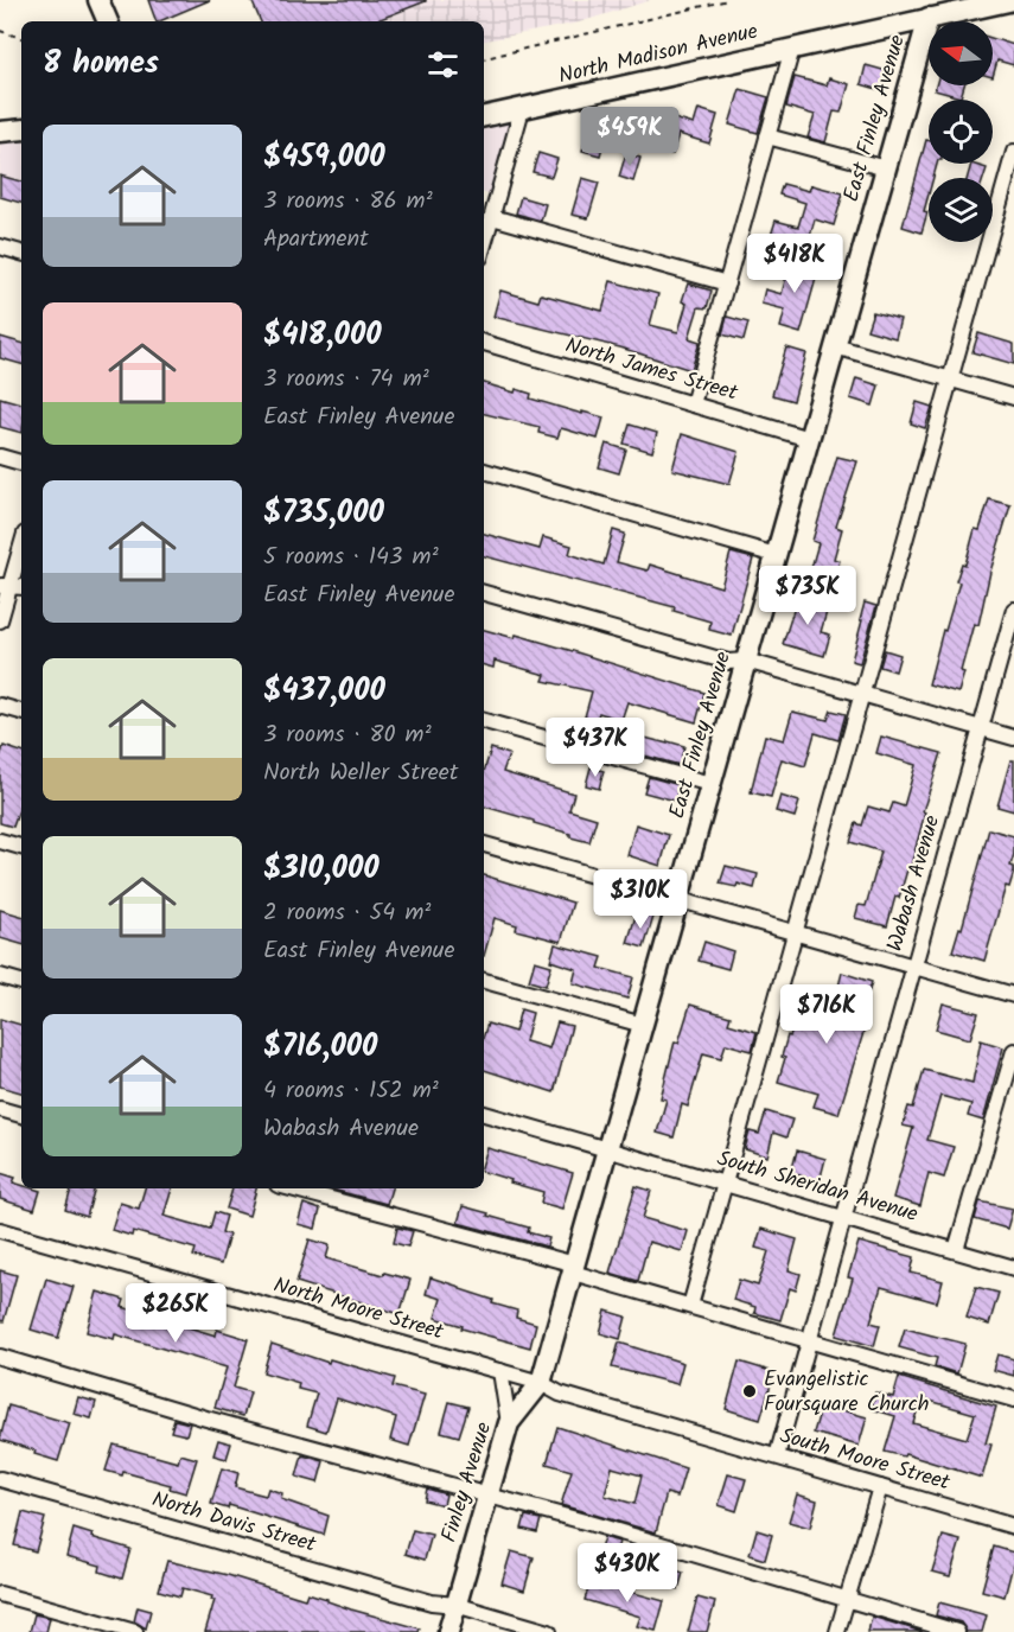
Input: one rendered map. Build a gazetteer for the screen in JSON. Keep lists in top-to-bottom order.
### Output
{
  "streets": {
    "main road": ["North Madison Avenue", "East Finley Avenue", "Finley Avenue"],
    "street": [
      "North James Street",
      "Wabash Avenue",
      "South Sheridan Avenue",
      "North Moore Street",
      "South Moore Street",
      "North Davis Street"
    ]
  },
  "crossings": [
    ["North Madison Avenue", "East Finley Avenue"],
    ["East Finley Avenue", "North James Street"],
    ["East Finley Avenue", "South Sheridan Avenue"],
    ["East Finley Avenue", "North Moore Street"],
    ["East Finley Avenue", "South Moore Street"],
    ["East Finley Avenue", "Finley Avenue"],
    ["Wabash Avenue", "South Sheridan Avenue"],
    ["Wabash Avenue", "South Moore Street"],
    ["North Moore Street", "South Moore Street"],
    ["North Moore Street", "Finley Avenue"],
    ["South Moore Street", "Finley Avenue"],
    ["Finley Avenue", "North Davis Street"]
  ],
  "places": ["Evangelistic Foursquare Church"],
  "north": "left",
  "page": {
    "heading": "8 homes",
    "price": [
      "$459K",
      "$418K",
      "$735K",
      "$437K",
      "$310K",
      "$716K",
      "$265K",
      "$430K"
    ],
    "list": [
      {
        "name": "$459,000",
        "note": "3 rooms · 86 m² · Apartment"
      },
      {
        "name": "$418,000",
        "note": "3 rooms · 74 m² · East Finley Avenue"
      },
      {
        "name": "$735,000",
        "note": "5 rooms · 143 m² · East Finley Avenue"
      },
      {
        "name": "$437,000",
        "note": "3 rooms · 80 m² · North Weller Street"
      },
      {
        "name": "$310,000",
        "note": "2 rooms · 54 m² · East Finley Avenue"
      },
      {
        "name": "$716,000",
        "note": "4 rooms · 152 m² · Wabash Avenue"
      }
    ]
  }
}
